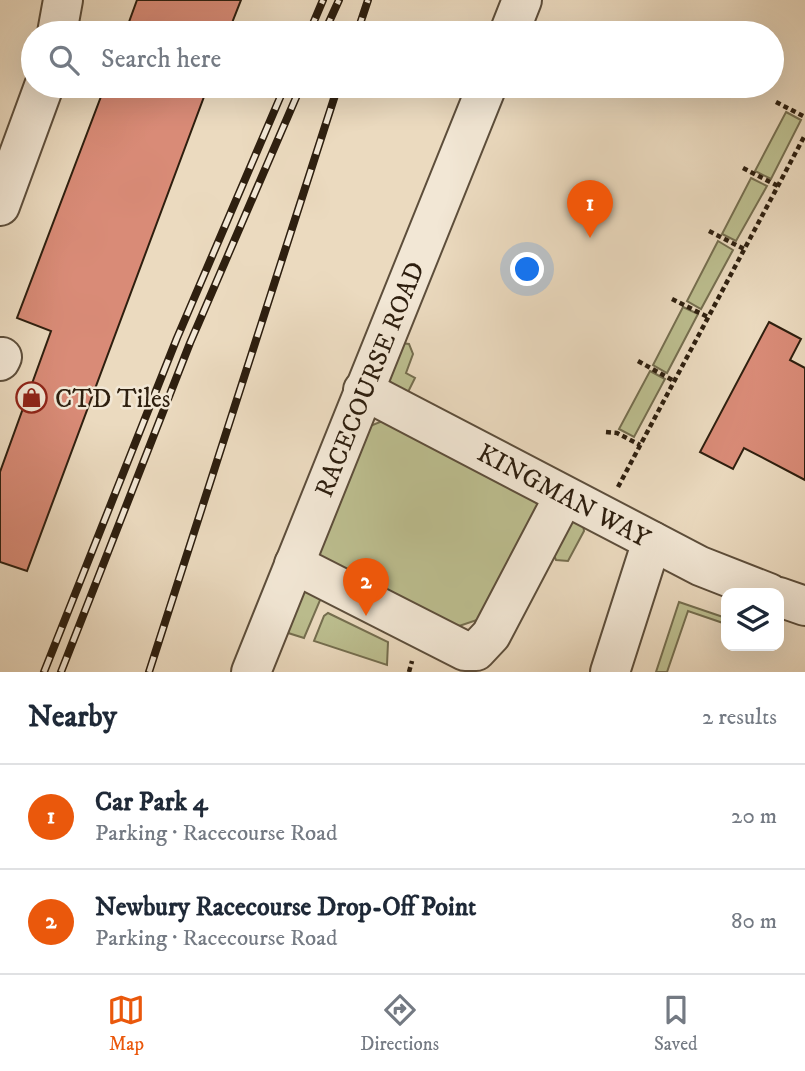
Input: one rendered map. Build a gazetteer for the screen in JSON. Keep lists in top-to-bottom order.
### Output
{
  "streets": {
    "street": ["RACECOURSE ROAD", "KINGMAN WAY"]
  },
  "crossings": [
    ["RACECOURSE ROAD", "KINGMAN WAY"]
  ],
  "places": {
    "shop": ["CTD Tiles"]
  },
  "page": {
    "search": "Search here",
    "pins": ["1", "2"],
    "heading": ["Nearby", "2 results"],
    "list": [
      {
        "mark": "1",
        "name": "Car Park 4",
        "note": "Parking · Racecourse Road",
        "value": "20 m"
      },
      {
        "mark": "2",
        "name": "Newbury Racecourse Drop-Off Point",
        "note": "Parking · Racecourse Road",
        "value": "80 m"
      }
    ],
    "nav": ["Map", "Directions", "Saved"]
  }
}
